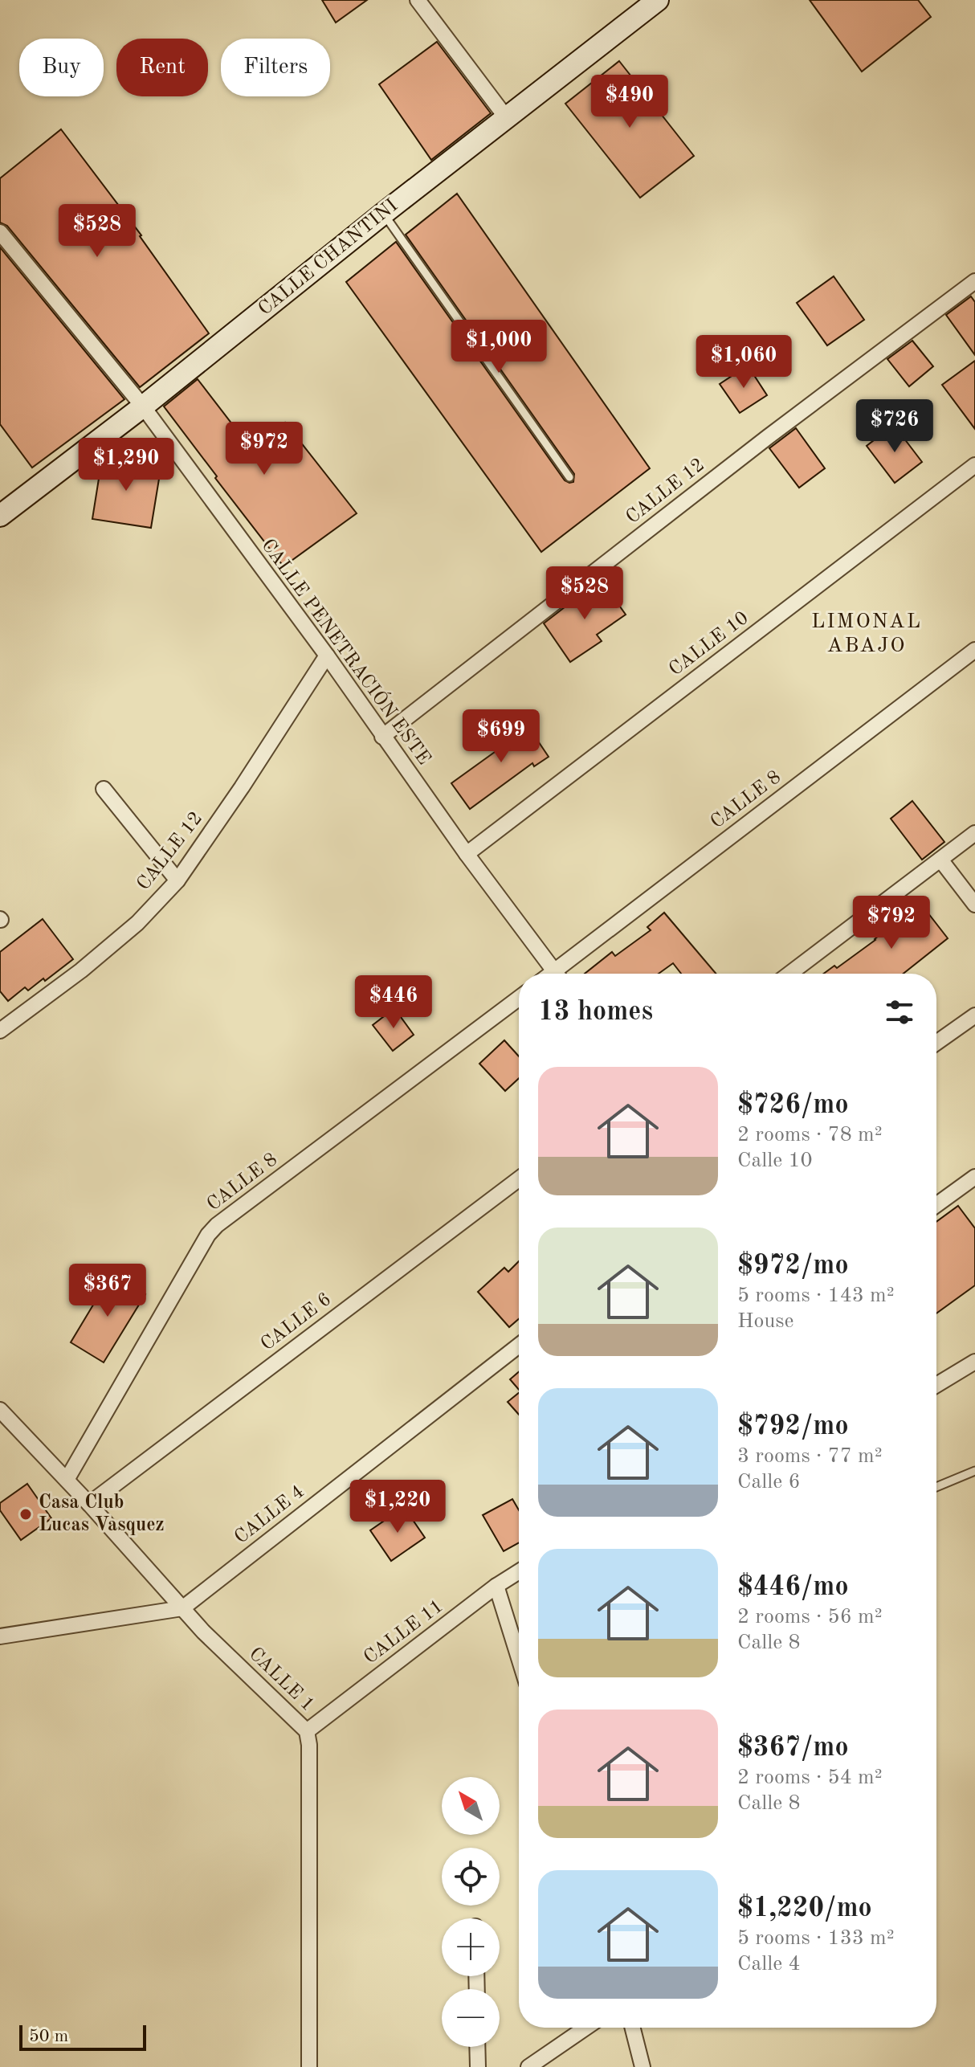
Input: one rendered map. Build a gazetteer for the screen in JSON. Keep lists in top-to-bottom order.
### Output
{
  "streets": {
    "street": [
      "CALLE CHANTINI",
      "CALLE 12",
      "CALLE 10",
      "CALLE PENETRACIÓN ESTE",
      "CALLE 8",
      "CALLE 6",
      "CALLE 4",
      "CALLE 11",
      "CALLE 1"
    ]
  },
  "crossings": [
    ["CALLE CHANTINI", "CALLE PENETRACIÓN ESTE"],
    ["CALLE 12", "CALLE PENETRACIÓN ESTE"],
    ["CALLE 10", "CALLE PENETRACIÓN ESTE"],
    ["CALLE 8", "CALLE 1"],
    ["CALLE 6", "CALLE 1"],
    ["CALLE 4", "CALLE 1"],
    ["CALLE 11", "CALLE 1"]
  ],
  "districts": ["LIMONAL ABAJO"],
  "places": ["Casa Club Lucas Vasquez"],
  "scale_bar": "50 m",
  "north": "top left",
  "page": {
    "chip": ["Buy", "Rent", "Filters"],
    "price": [
      "$490",
      "$528",
      "$1,000",
      "$1,060",
      "$726",
      "$972",
      "$1,290",
      "$528",
      "$699",
      "$792",
      "$446",
      "$367",
      "$1,220"
    ],
    "heading": "13 homes",
    "list": [
      {
        "name": "$726/mo",
        "note": "2 rooms · 78 m² · Calle 10"
      },
      {
        "name": "$972/mo",
        "note": "5 rooms · 143 m² · House"
      },
      {
        "name": "$792/mo",
        "note": "3 rooms · 77 m² · Calle 6"
      },
      {
        "name": "$446/mo",
        "note": "2 rooms · 56 m² · Calle 8"
      },
      {
        "name": "$367/mo",
        "note": "2 rooms · 54 m² · Calle 8"
      },
      {
        "name": "$1,220/mo",
        "note": "5 rooms · 133 m² · Calle 4"
      }
    ],
    "map_buttons": ["+", "−"],
    "scale": "50 m"
  }
}
